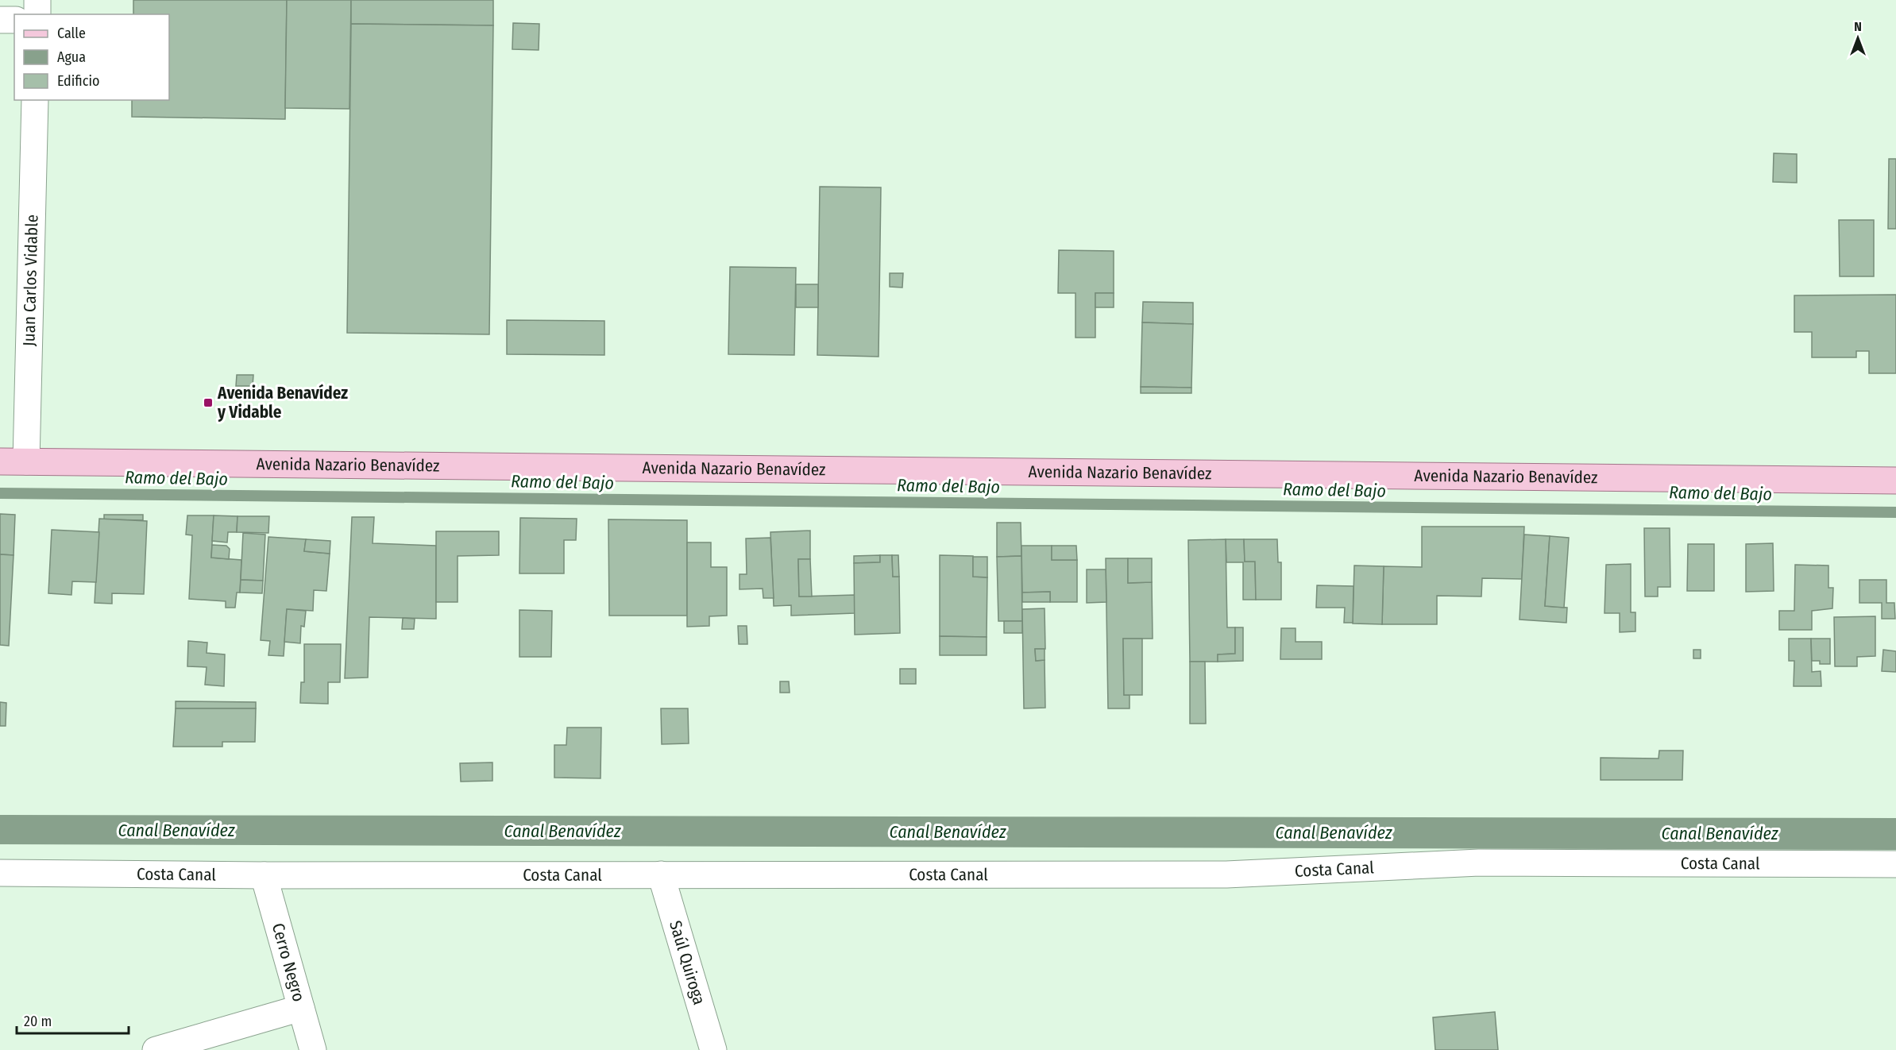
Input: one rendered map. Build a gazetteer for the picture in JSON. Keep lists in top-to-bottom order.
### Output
{
  "streets": {
    "main road": ["Avenida Nazario Benavídez"],
    "street": [
      "Juan Carlos Vidable",
      "Costa Canal",
      "Cerro Negro",
      "Saúl Quiroga"
    ]
  },
  "crossings": [
    ["Juan Carlos Vidable", "Avenida Nazario Benavídez"],
    ["Costa Canal", "Cerro Negro"],
    ["Costa Canal", "Saúl Quiroga"]
  ],
  "water": ["Ramo del Bajo", "Canal Benavídez"],
  "places": {
    "transit": ["Avenida Benavídez y Vidable"]
  },
  "legend": ["Calle", "Agua", "Edificio"],
  "scale_bar": "20 m",
  "north": "top"
}
